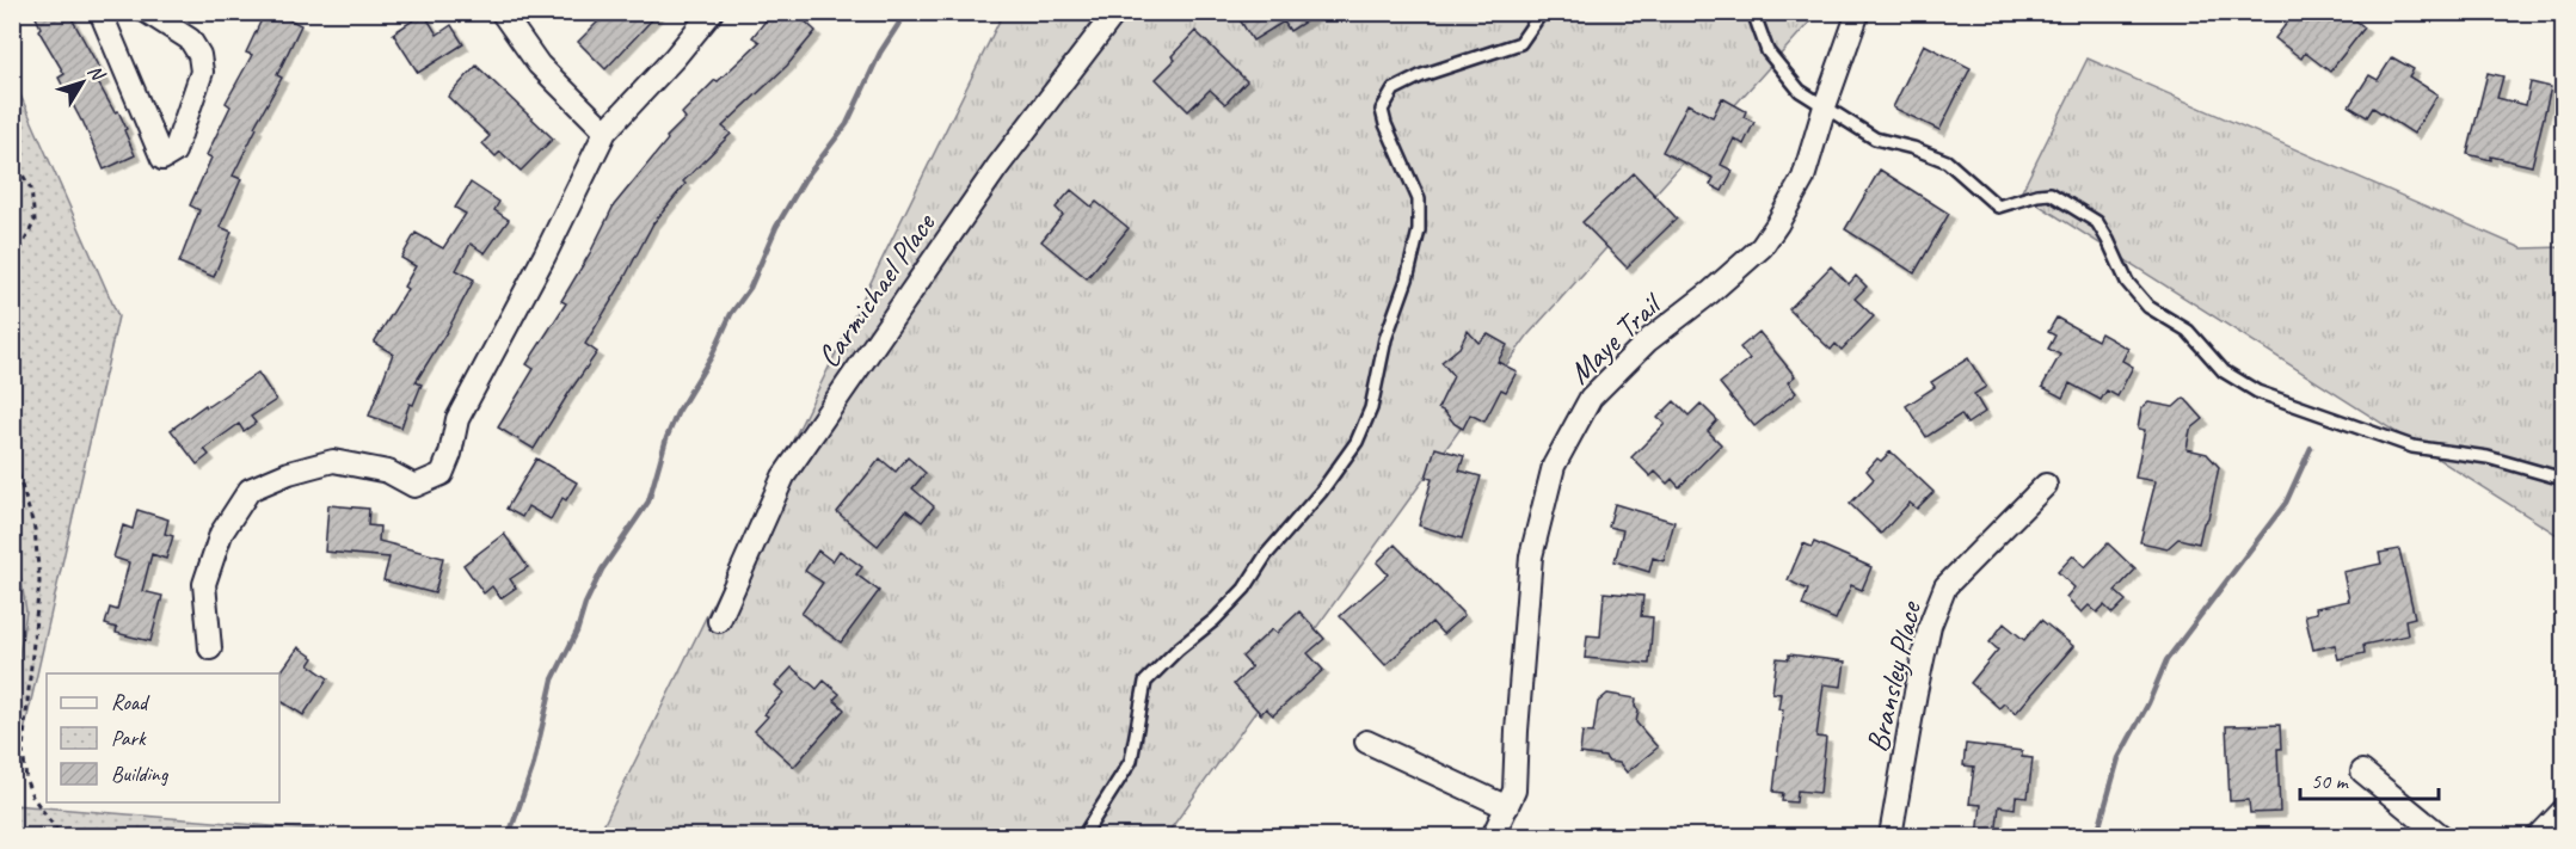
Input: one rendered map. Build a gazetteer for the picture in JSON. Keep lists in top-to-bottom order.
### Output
{
  "streets": {
    "street": ["Carmichael Place", "Maye Trail", "Bransley Place"]
  },
  "legend": ["Road", "Park", "Building"],
  "scale_bar": "50 m",
  "north": "top right"
}
